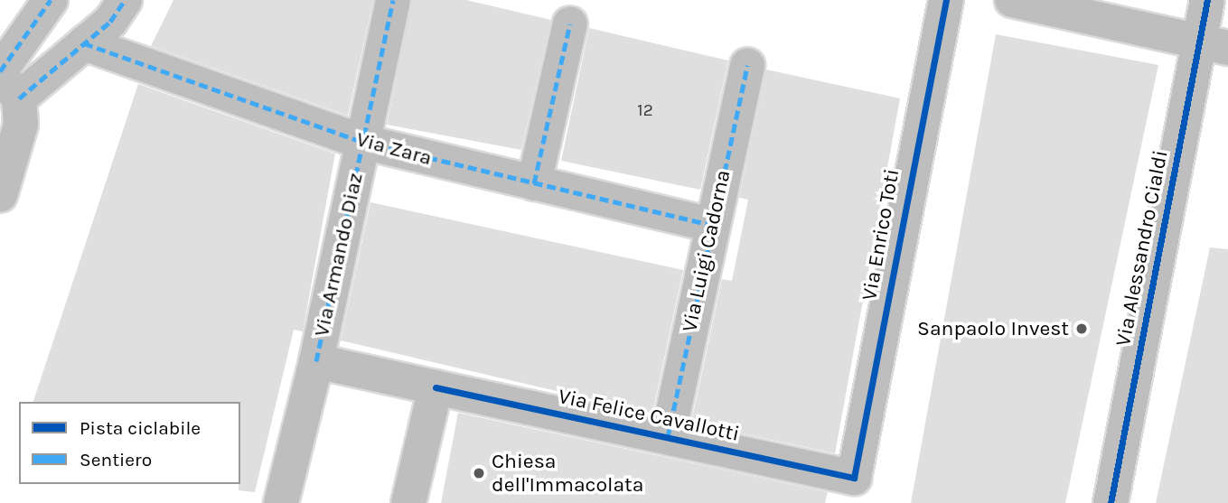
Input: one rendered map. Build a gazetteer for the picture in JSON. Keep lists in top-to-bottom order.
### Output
{
  "streets": {
    "street": [
      "Via Zara",
      "Via Enrico Toti",
      "Via Alessandro Cialdi",
      "Via Luigi Cadorna",
      "Via Armando Diaz",
      "Via Felice Cavallotti"
    ]
  },
  "crossings": [
    ["Via Zara", "Via Luigi Cadorna"],
    ["Via Zara", "Via Armando Diaz"],
    ["Via Enrico Toti", "Via Felice Cavallotti"],
    ["Via Luigi Cadorna", "Via Felice Cavallotti"],
    ["Via Armando Diaz", "Via Felice Cavallotti"]
  ],
  "places": ["Sanpaolo Invest", "Chiesa dell'Immacolata"],
  "house_numbers": ["12"],
  "legend": ["Pista ciclabile", "Sentiero"]
}
